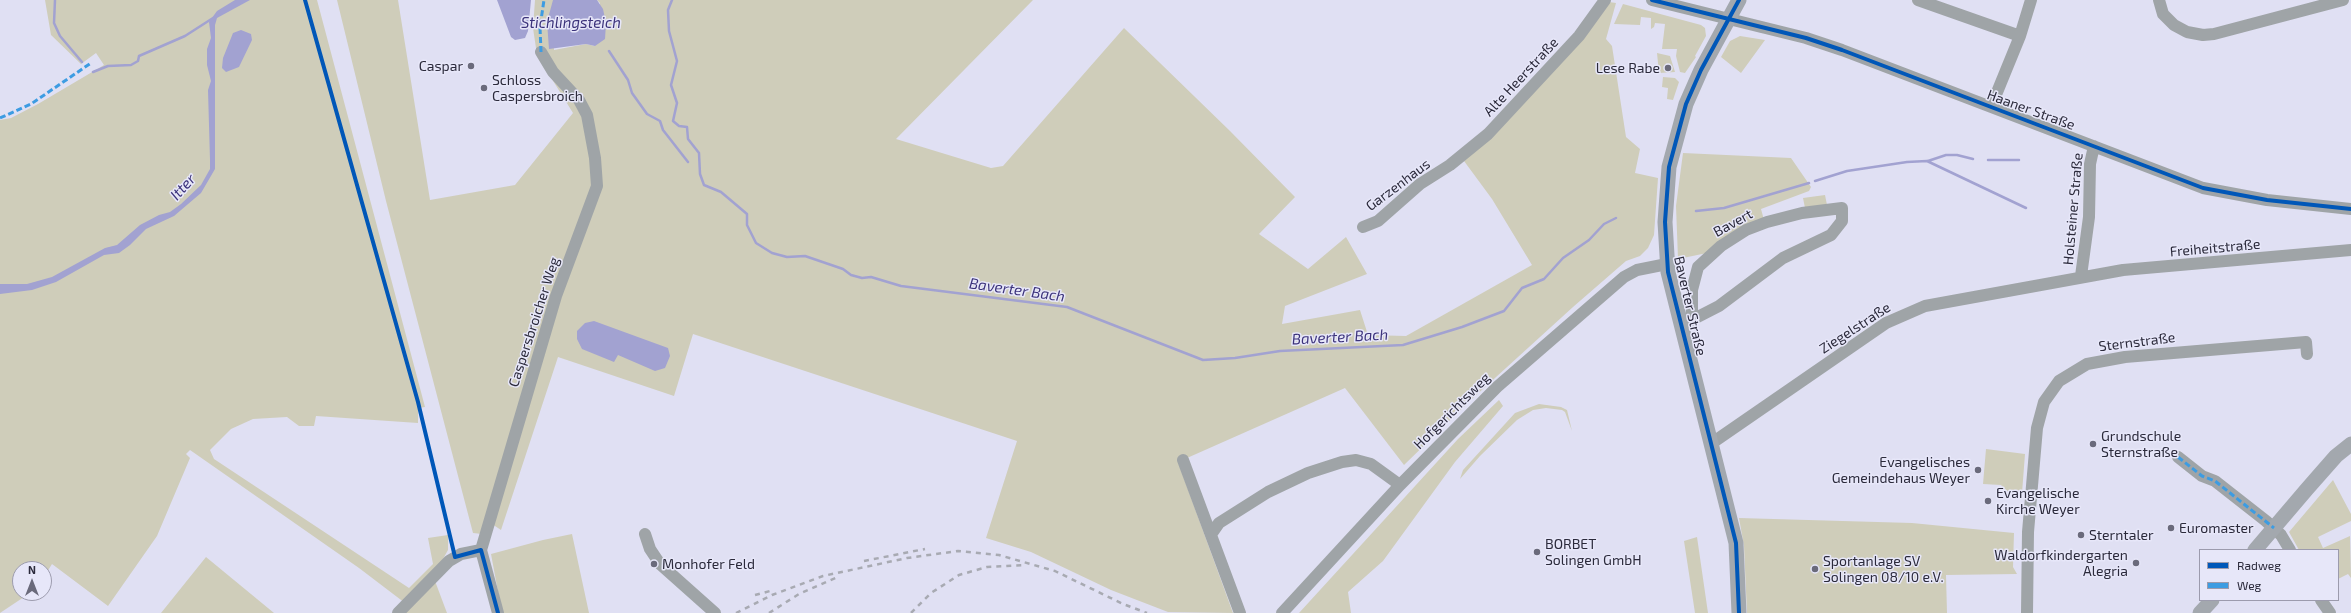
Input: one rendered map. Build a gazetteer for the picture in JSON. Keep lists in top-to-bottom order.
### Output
{
  "streets": {
    "main road": ["Baverter Straße"],
    "street": [
      "Alte Heerstraße",
      "Haaner Straße",
      "Garzenhaus",
      "Holsteiner Straße",
      "Bavert",
      "Freiheitstraße",
      "Caspersbroicher Weg",
      "Ziegelstraße",
      "Sternstraße",
      "Hofgerichtsweg"
    ]
  },
  "crossings": [
    ["Alte Heerstraße", "Garzenhaus"],
    ["Haaner Straße", "Holsteiner Straße"],
    ["Haaner Straße", "Baverter Straße"],
    ["Holsteiner Straße", "Freiheitstraße"],
    ["Holsteiner Straße", "Ziegelstraße"],
    ["Bavert", "Baverter Straße"],
    ["Freiheitstraße", "Ziegelstraße"],
    ["Baverter Straße", "Ziegelstraße"],
    ["Baverter Straße", "Hofgerichtsweg"]
  ],
  "water": ["Stichlingsteich", "Itter", "Baverter Bach"],
  "places": [
    "Caspar",
    "Lese Rabe",
    "Schloss Caspersbroich",
    "Grundschule Sternstraße",
    "Evangelisches Gemeindehaus Weyer",
    "Evangelische Kirche Weyer",
    "Euromaster",
    "Sterntaler",
    "BORBET Solingen GmbH",
    "Waldorfkindergarten Alegria",
    "Monhofer Feld",
    "Sportanlage SV Solingen 08/10 e.V."
  ],
  "legend": ["Radweg", "Weg"],
  "north": "top"
}
